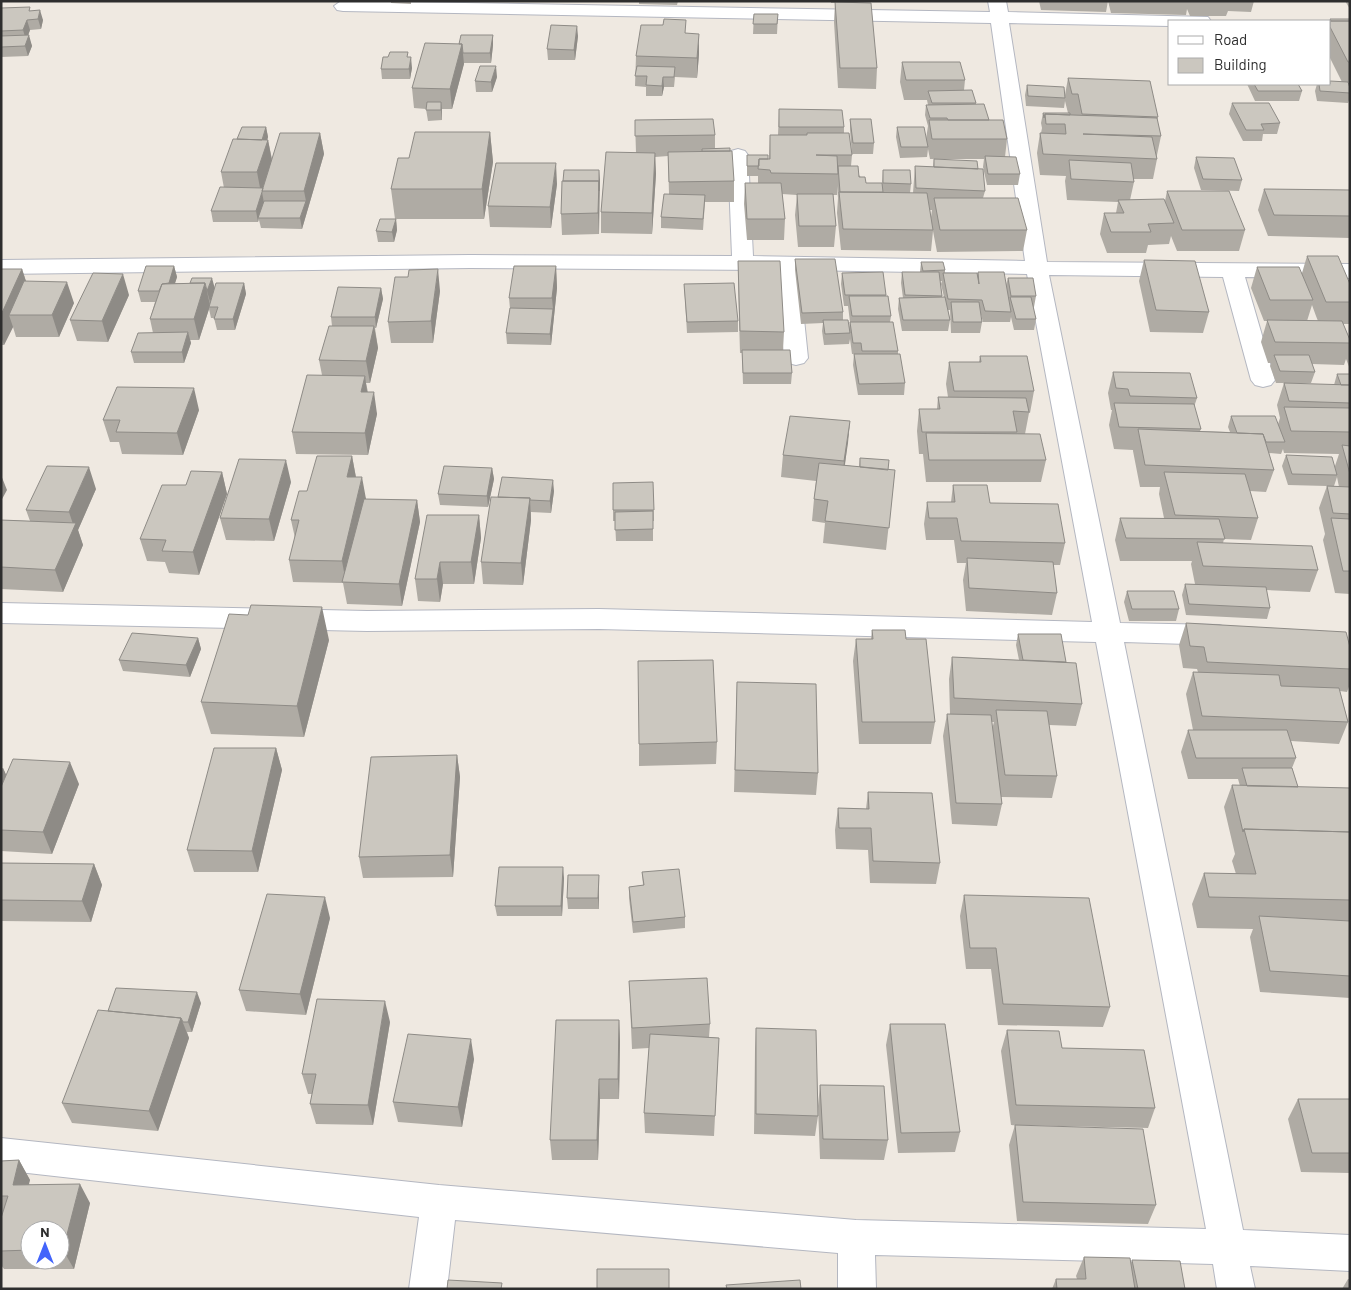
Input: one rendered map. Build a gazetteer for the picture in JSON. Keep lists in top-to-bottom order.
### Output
{
  "legend": ["Road", "Building"],
  "north": "top"
}
